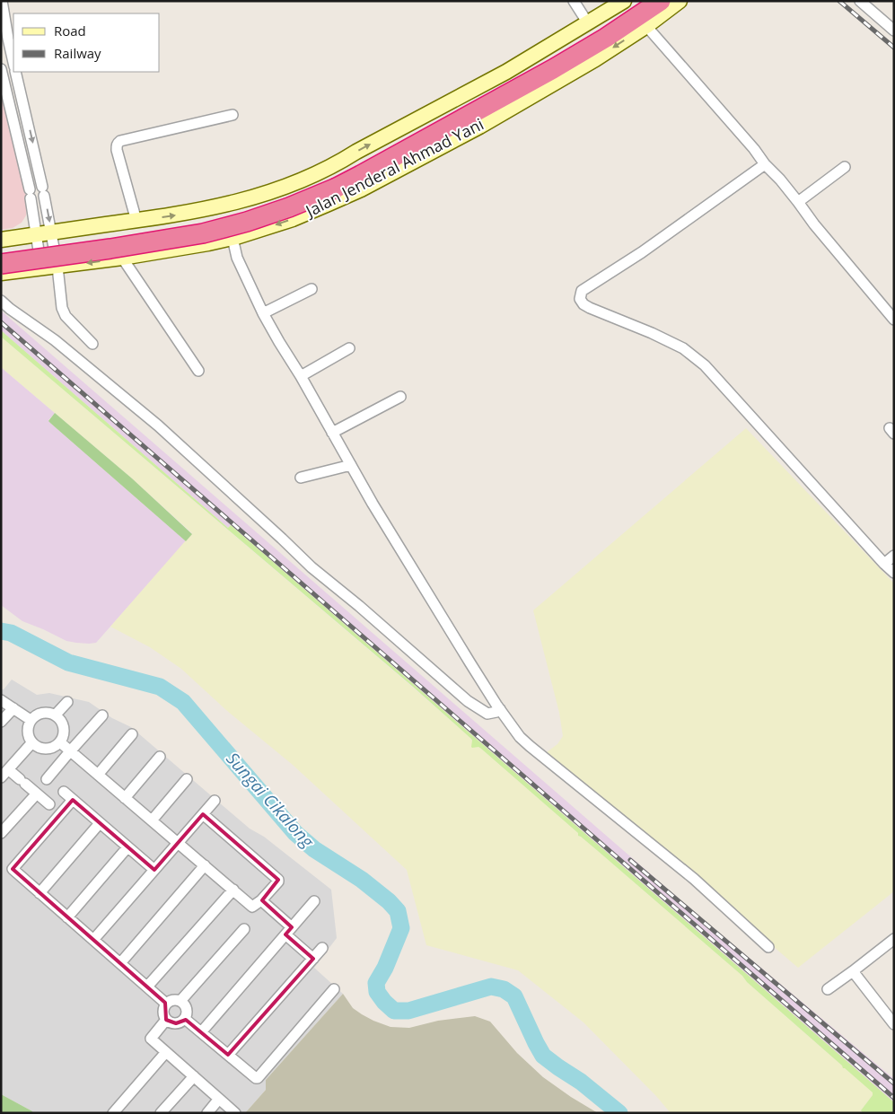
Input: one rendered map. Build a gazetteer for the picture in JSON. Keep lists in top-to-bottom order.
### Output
{
  "streets": {
    "highway": ["Jalan Jenderal Ahmad Yani"]
  },
  "water": ["Sungai Cikalong"],
  "legend": ["Road", "Railway"]
}
